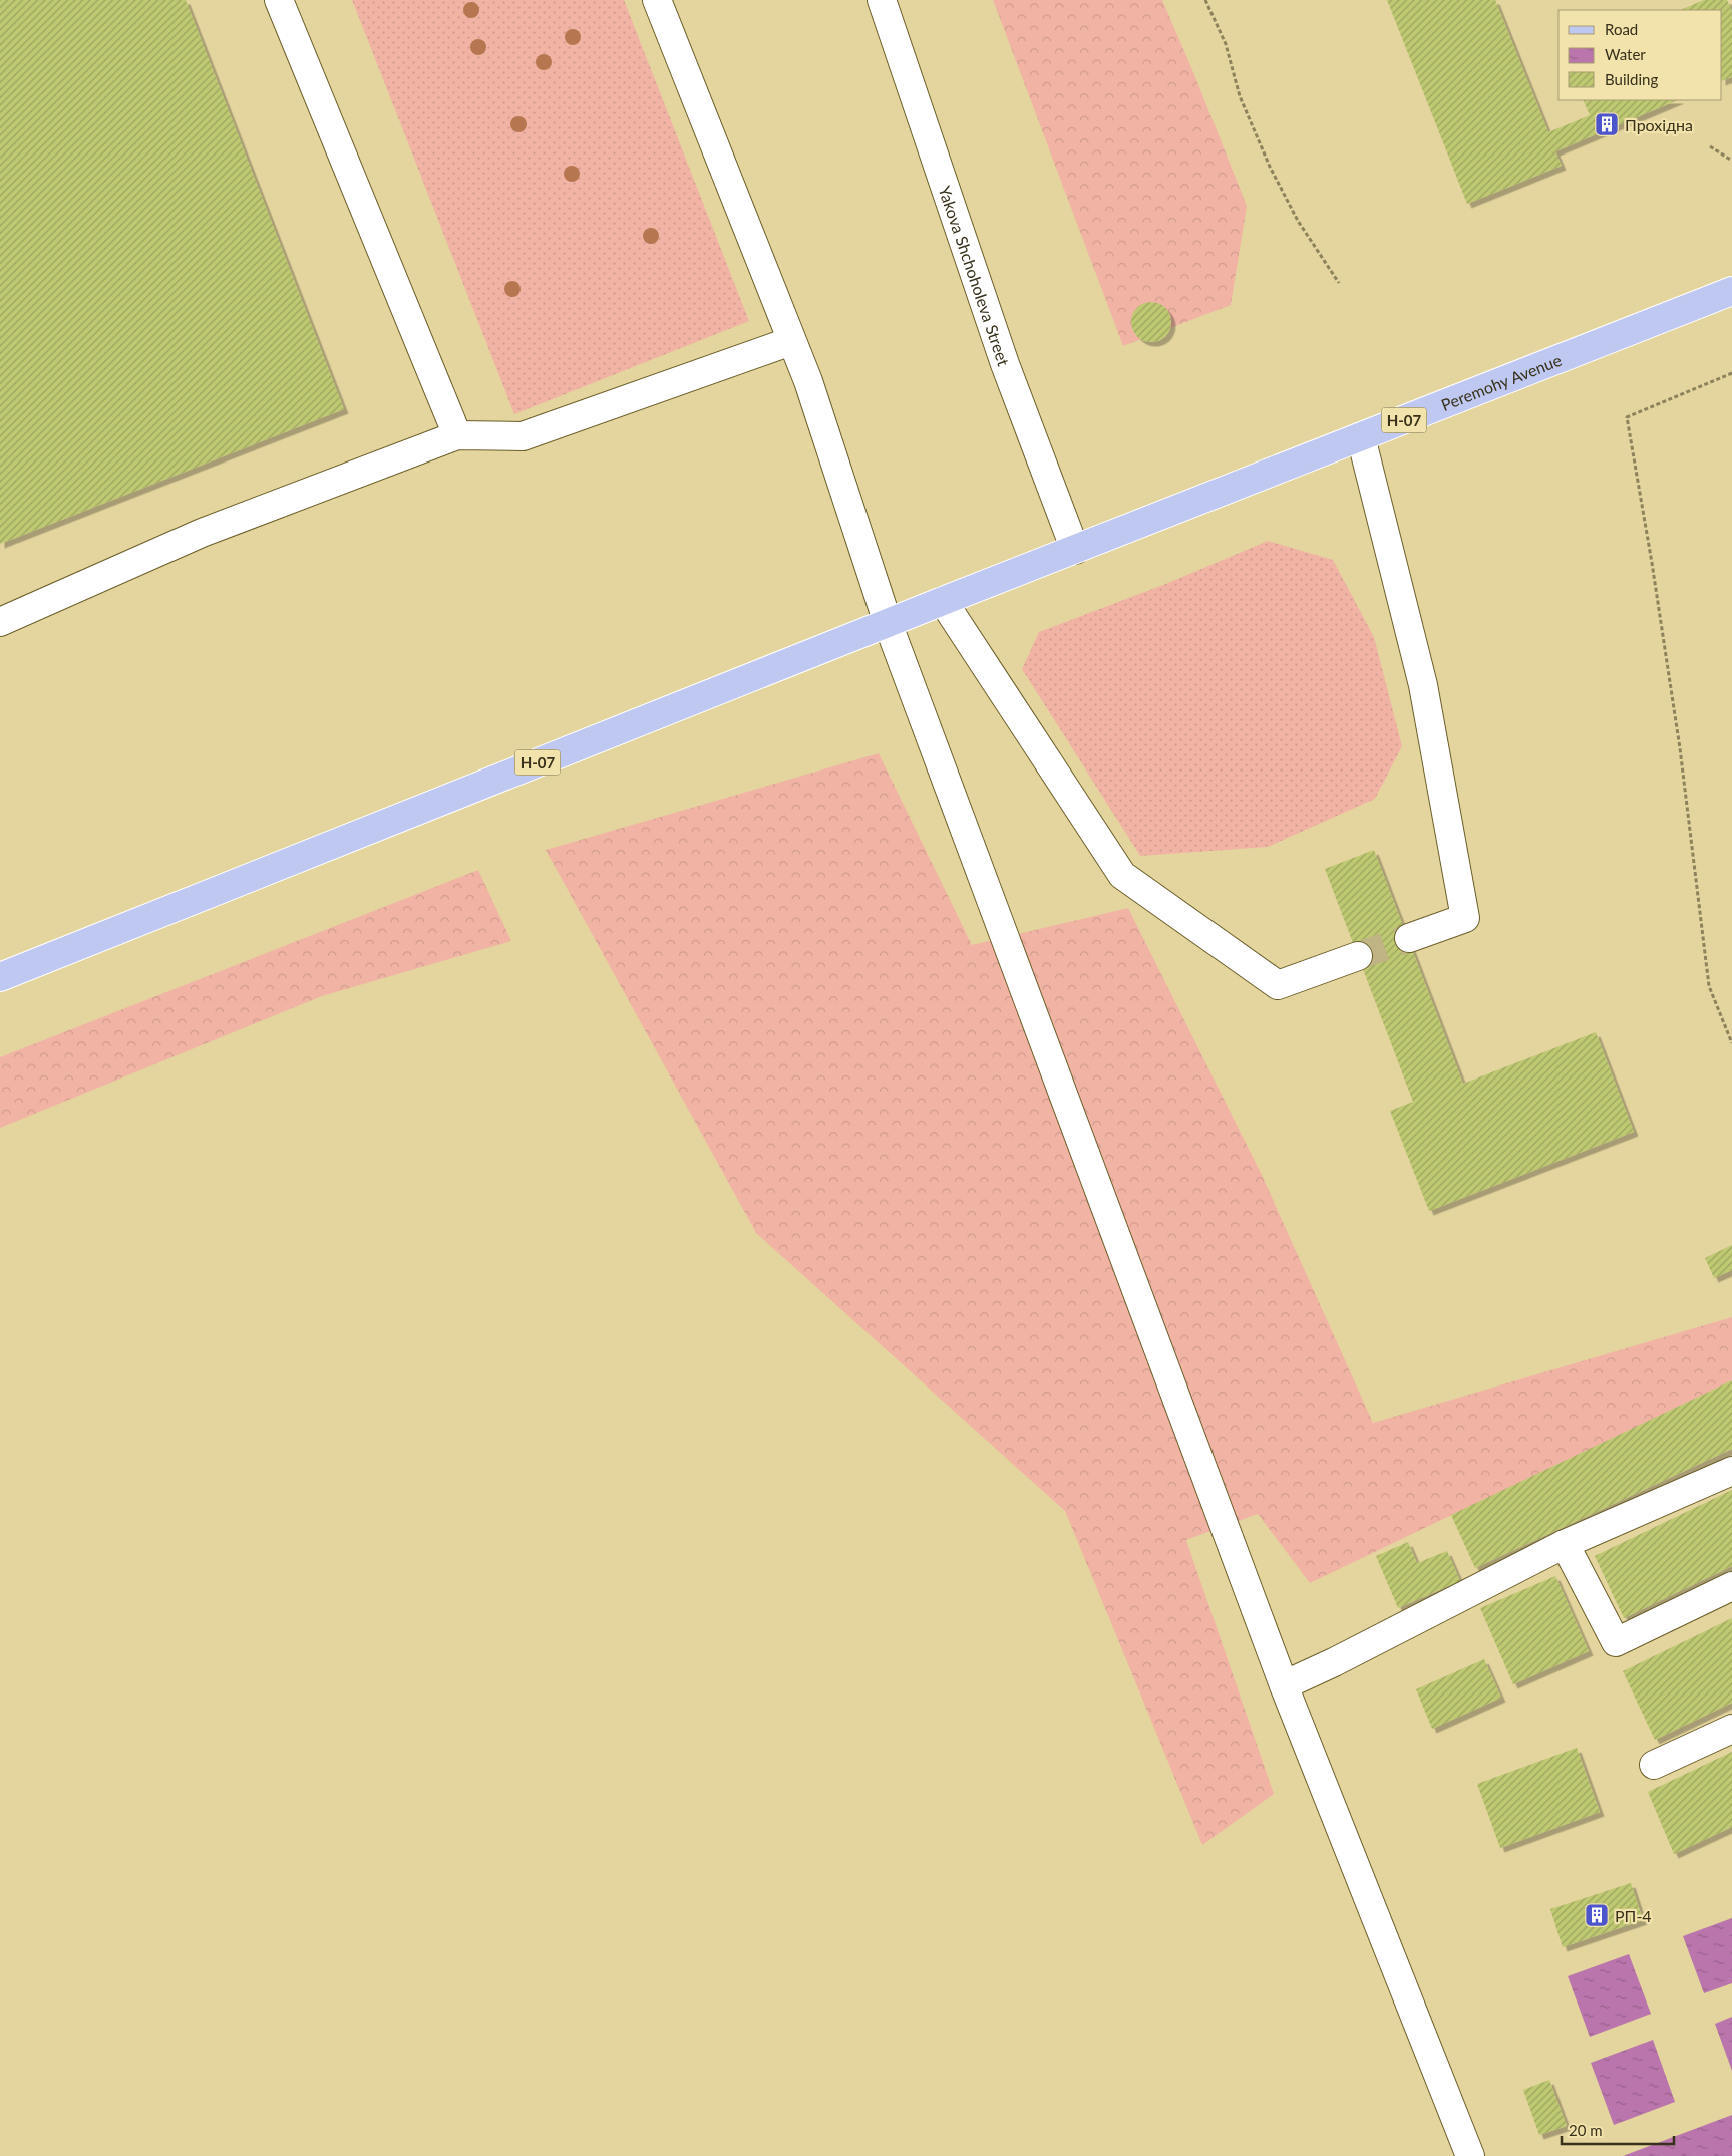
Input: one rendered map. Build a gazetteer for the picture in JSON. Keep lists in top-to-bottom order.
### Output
{
  "streets": {
    "main road": ["Peremohy Avenue", "Н-07"],
    "street": ["Yakova Shchoholeva Street"]
  },
  "crossings": [
    ["Yakova Shchoholeva Street", "Peremohy Avenue"],
    ["Yakova Shchoholeva Street", "Н-07"],
    ["Peremohy Avenue", "Н-07"]
  ],
  "places": {
    "building": ["Прохідна", "РП-4"]
  },
  "legend": ["Road", "Water", "Building"],
  "scale_bar": "20 m"
}
